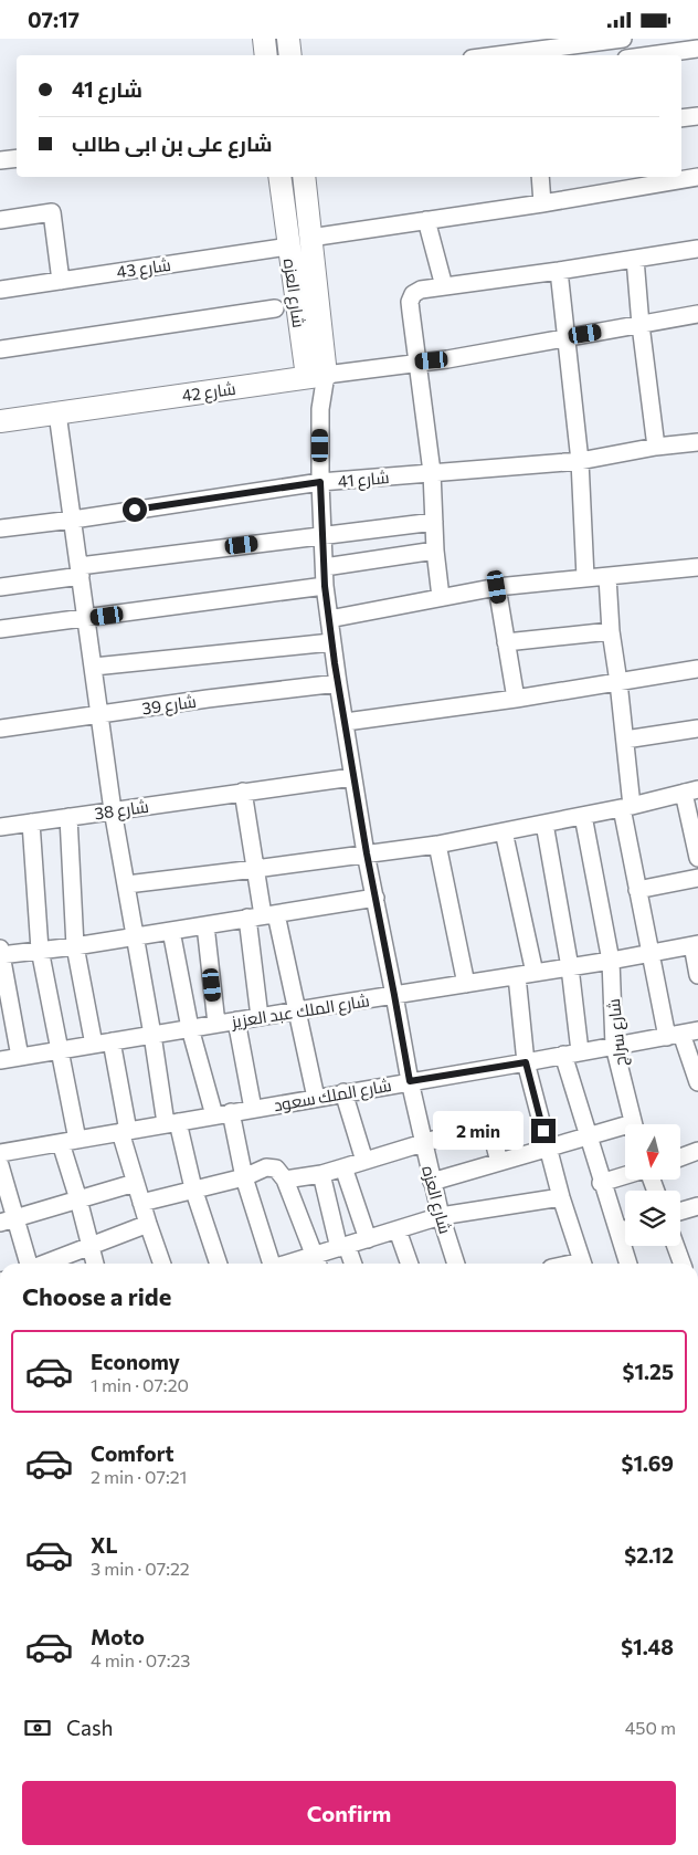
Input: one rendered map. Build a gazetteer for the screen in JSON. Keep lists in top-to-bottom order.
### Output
{
  "streets": {
    "main road": ["شارع العزه", "شارع 42"],
    "street": [
      "شارع 43",
      "شارع 41",
      "شارع 39",
      "شارع 38",
      "شارع الملك عبد العزيز",
      "شارع سراج",
      "شارع الملك سعود"
    ]
  },
  "crossings": [
    ["شارع 43", "شارع العزه"],
    ["شارع العزه", "شارع 42"],
    ["شارع العزه", "شارع 41"],
    ["شارع العزه", "شارع 39"],
    ["شارع العزه", "شارع 38"],
    ["شارع العزه", "شارع الملك عبد العزيز"],
    ["شارع العزه", "شارع الملك سعود"],
    ["شارع الملك عبد العزيز", "شارع سراج"],
    ["شارع سراج", "شارع الملك سعود"]
  ],
  "north": "bottom",
  "page": {
    "status": "07:17",
    "banner": ["شارع 41", "شارع على بن ابى طالب"],
    "bubble": "2 min",
    "heading": "Choose a ride",
    "list": [
      {
        "name": "Economy",
        "note": "1 min · 07:20",
        "value": "$1.25"
      },
      {
        "name": "Comfort",
        "note": "2 min · 07:21",
        "value": "$1.69"
      },
      {
        "name": "XL",
        "note": "3 min · 07:22",
        "value": "$2.12"
      },
      {
        "name": "Moto",
        "note": "4 min · 07:23",
        "value": "$1.48"
      }
    ],
    "pay": ["Cash", "450 m"],
    "buttons": "Confirm"
  }
}
